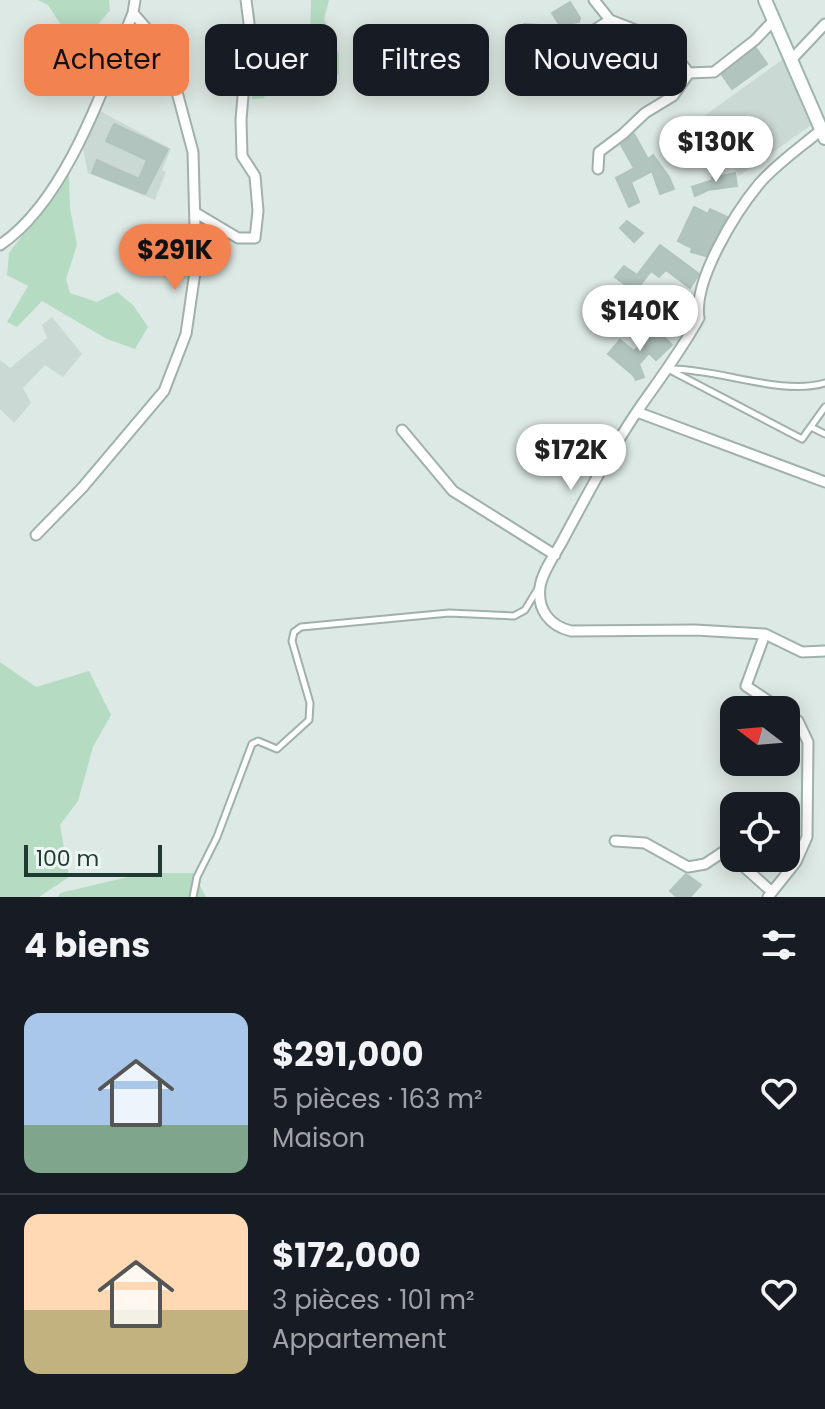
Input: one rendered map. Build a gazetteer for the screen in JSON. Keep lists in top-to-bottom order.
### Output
{
  "scale_bar": "100 m",
  "north": "left",
  "page": {
    "chip": [
      "Acheter",
      "Louer",
      "Filtres",
      "Nouveau"
    ],
    "price": [
      "$130K",
      "$291K",
      "$140K",
      "$172K"
    ],
    "scale": "100 m",
    "heading": "4 biens",
    "list": [
      {
        "name": "$291,000",
        "note": "5 pièces · 163 m² · Maison"
      },
      {
        "name": "$172,000",
        "note": "3 pièces · 101 m² · Appartement"
      }
    ]
  }
}
